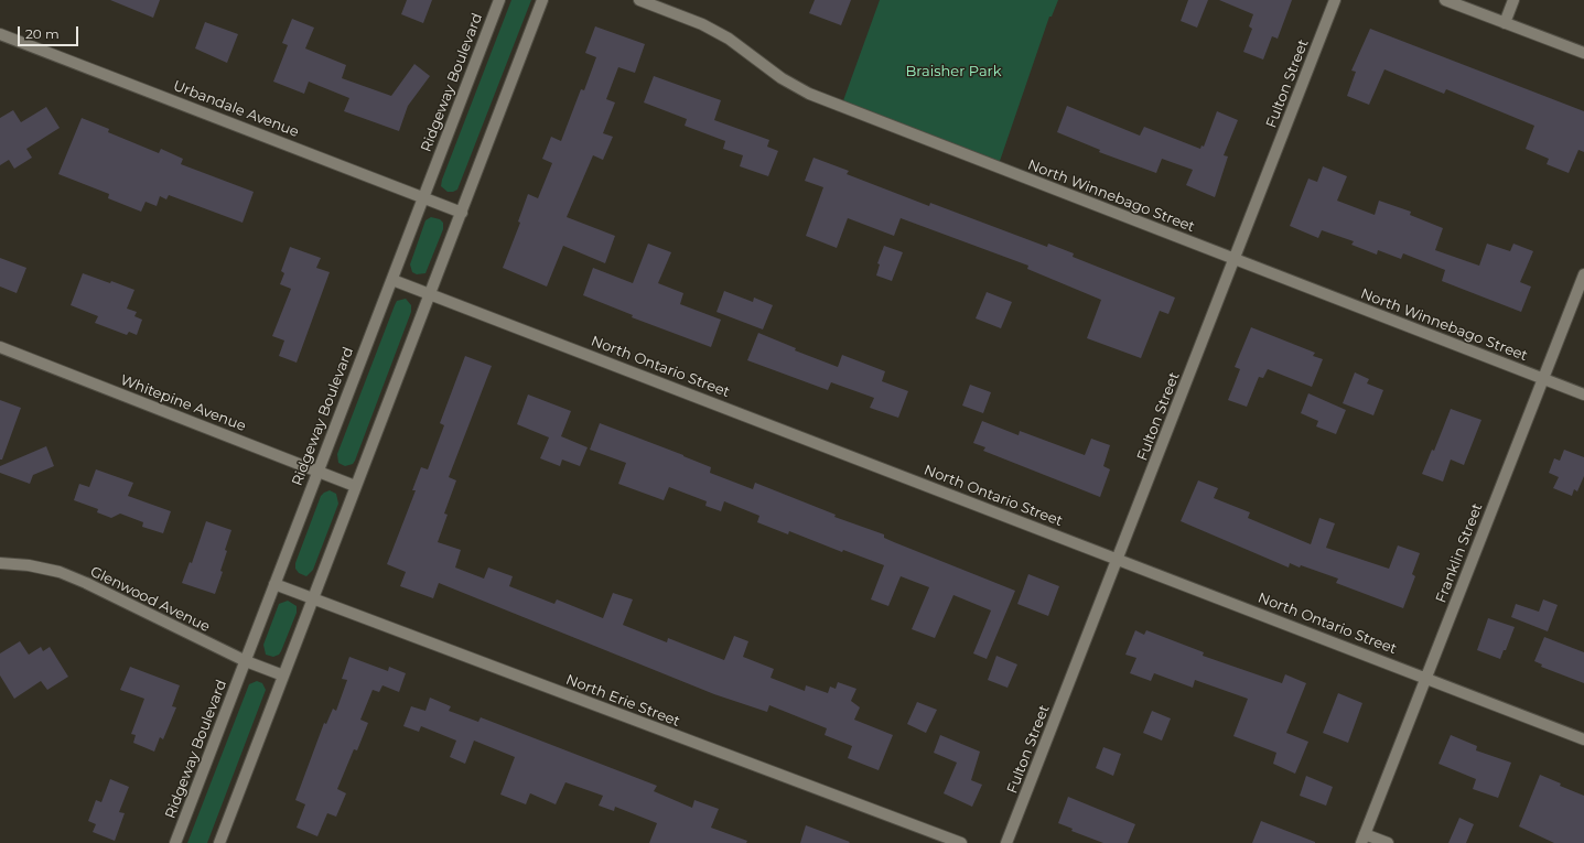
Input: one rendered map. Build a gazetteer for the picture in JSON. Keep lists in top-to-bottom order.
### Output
{
  "streets": {
    "street": [
      "Ridgeway Boulevard",
      "Fulton Street",
      "Urbandale Avenue",
      "North Winnebago Street",
      "North Ontario Street",
      "Whitepine Avenue",
      "Franklin Street",
      "Glenwood Avenue",
      "North Erie Street"
    ]
  },
  "crossings": [
    ["Ridgeway Boulevard", "Urbandale Avenue"],
    ["Ridgeway Boulevard", "North Ontario Street"],
    ["Ridgeway Boulevard", "Whitepine Avenue"],
    ["Ridgeway Boulevard", "Glenwood Avenue"],
    ["Ridgeway Boulevard", "North Erie Street"],
    ["Fulton Street", "North Winnebago Street"],
    ["Fulton Street", "North Ontario Street"],
    ["North Winnebago Street", "Franklin Street"],
    ["North Ontario Street", "Franklin Street"]
  ],
  "parks": ["Braisher Park"],
  "scale_bar": "20 m"
}
